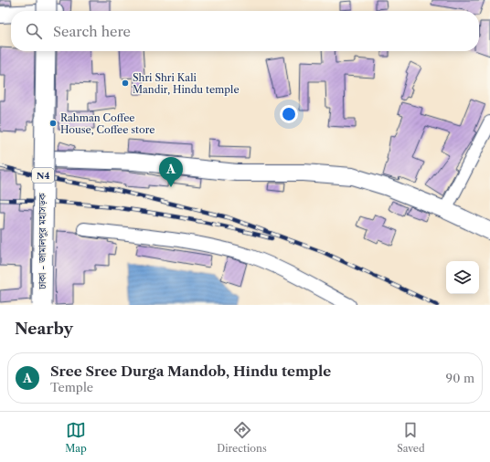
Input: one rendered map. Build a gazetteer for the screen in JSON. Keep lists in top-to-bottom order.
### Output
{
  "streets": {
    "highway": ["N4", "ঢাকা - জামালপুর মহাসড়ক"]
  },
  "places": ["Shri Shri Kali Mandir, Hindu temple", "Rahman Coffee House, Coffee store"],
  "page": {
    "search": "Search here",
    "pins": "A",
    "heading": "Nearby",
    "list": [
      {
        "mark": "A",
        "name": "Sree Sree Durga Mandob, Hindu temple",
        "note": "Temple",
        "value": "90 m"
      }
    ],
    "nav": ["Map", "Directions", "Saved"]
  }
}
